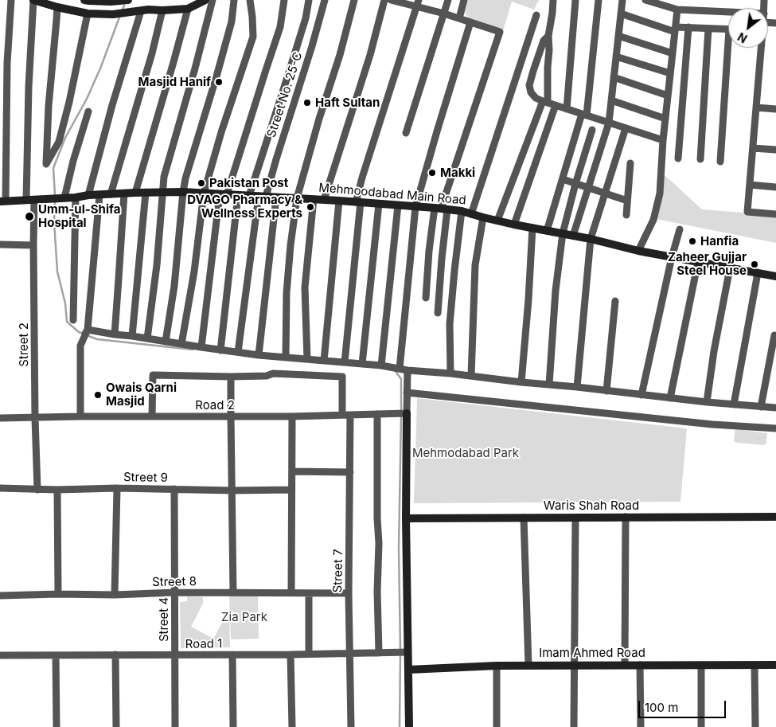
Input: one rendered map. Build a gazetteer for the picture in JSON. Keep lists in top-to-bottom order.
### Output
{
  "streets": {
    "street": [
      "Street No. 25-C",
      "Mehmoodabad Main Road",
      "Street 2",
      "Road 2",
      "Street 9",
      "Waris Shah Road",
      "Street 7",
      "Street 8",
      "Street 4",
      "Road 1",
      "Imam Ahmed Road"
    ]
  },
  "crossings": [
    ["Street No. 25-C", "Mehmoodabad Main Road"],
    ["Mehmoodabad Main Road", "Street 2"],
    ["Street 2", "Road 2"],
    ["Street 2", "Street 9"],
    ["Road 2", "Street 7"],
    ["Street 9", "Street 4"],
    ["Street 7", "Street 8"],
    ["Street 7", "Road 1"],
    ["Street 8", "Street 4"],
    ["Street 4", "Road 1"]
  ],
  "parks": ["Mehmodabad Park", "Zia Park"],
  "places": [
    "Masjid Hanif",
    "Haft Sultan",
    "Makki",
    "Pakistan Post",
    "DVAGO Pharmacy & Wellness Experts",
    "Umm-ul-Shifa Hospital",
    "Hanfia",
    "Zaheer Gujjar Steel House",
    "Owais Qarni Masjid"
  ],
  "scale_bar": "100 m",
  "north": "bottom left"
}
